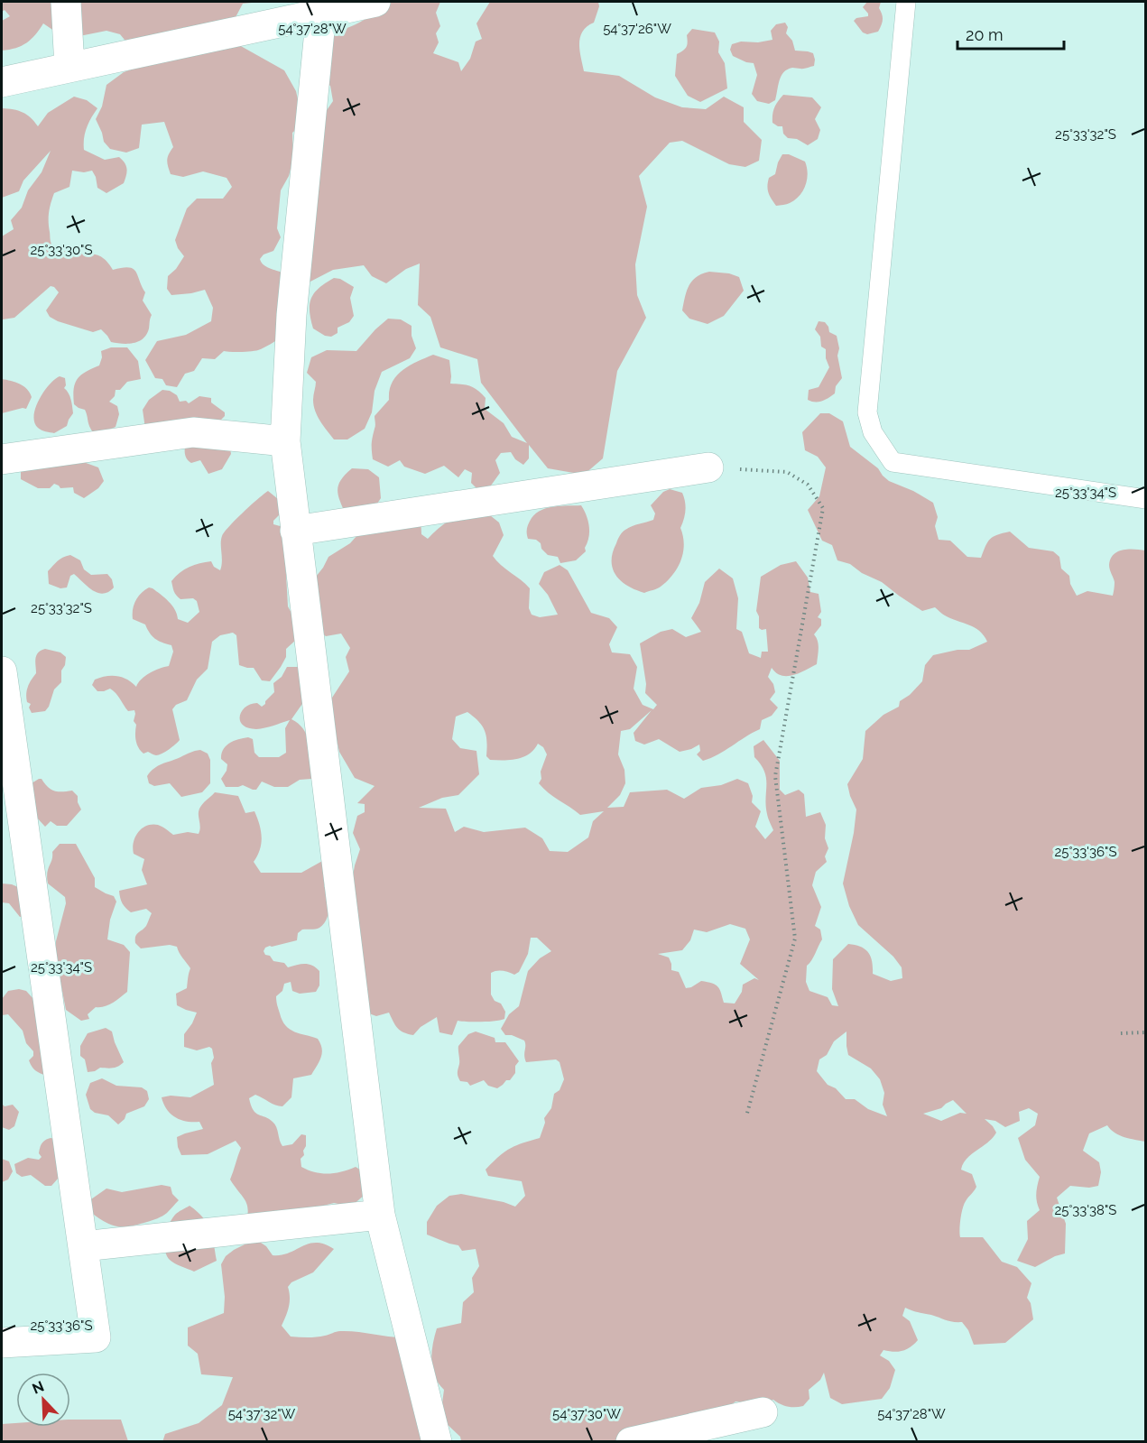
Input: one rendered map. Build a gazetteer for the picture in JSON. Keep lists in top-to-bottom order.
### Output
{
  "scale_bar": "20 m",
  "north": "top left",
  "coordinates": [
    "54°37'28\"W",
    "54°37'26\"W",
    "25°33'32\"S",
    "25°33'30\"S",
    "25°33'34\"S",
    "25°33'36\"S",
    "25°33'38\"S",
    "54°37'32\"W",
    "54°37'30\"W"
  ]
}
